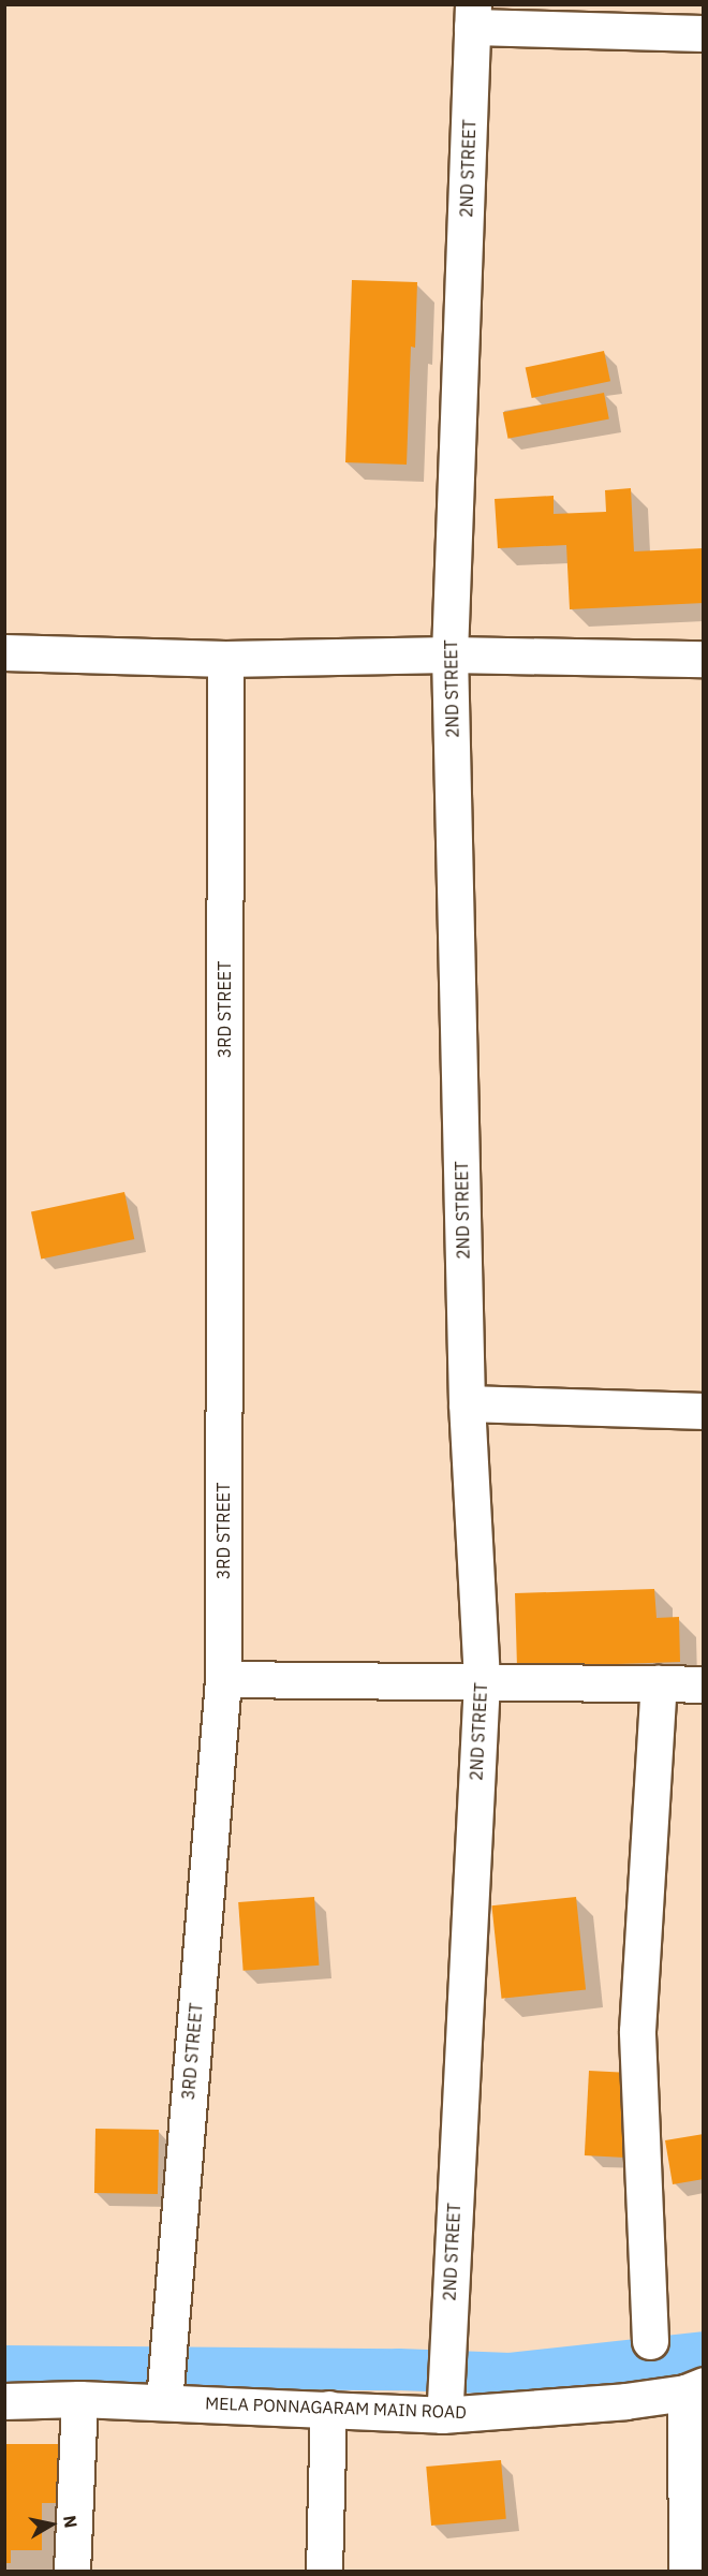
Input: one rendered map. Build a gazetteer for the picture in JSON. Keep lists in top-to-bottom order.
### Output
{
  "streets": {
    "street": ["2ND STREET", "3RD STREET", "MELA PONNAGARAM MAIN ROAD"]
  },
  "crossings": [
    ["2ND STREET", "MELA PONNAGARAM MAIN ROAD"],
    ["3RD STREET", "MELA PONNAGARAM MAIN ROAD"]
  ],
  "north": "right"
}
